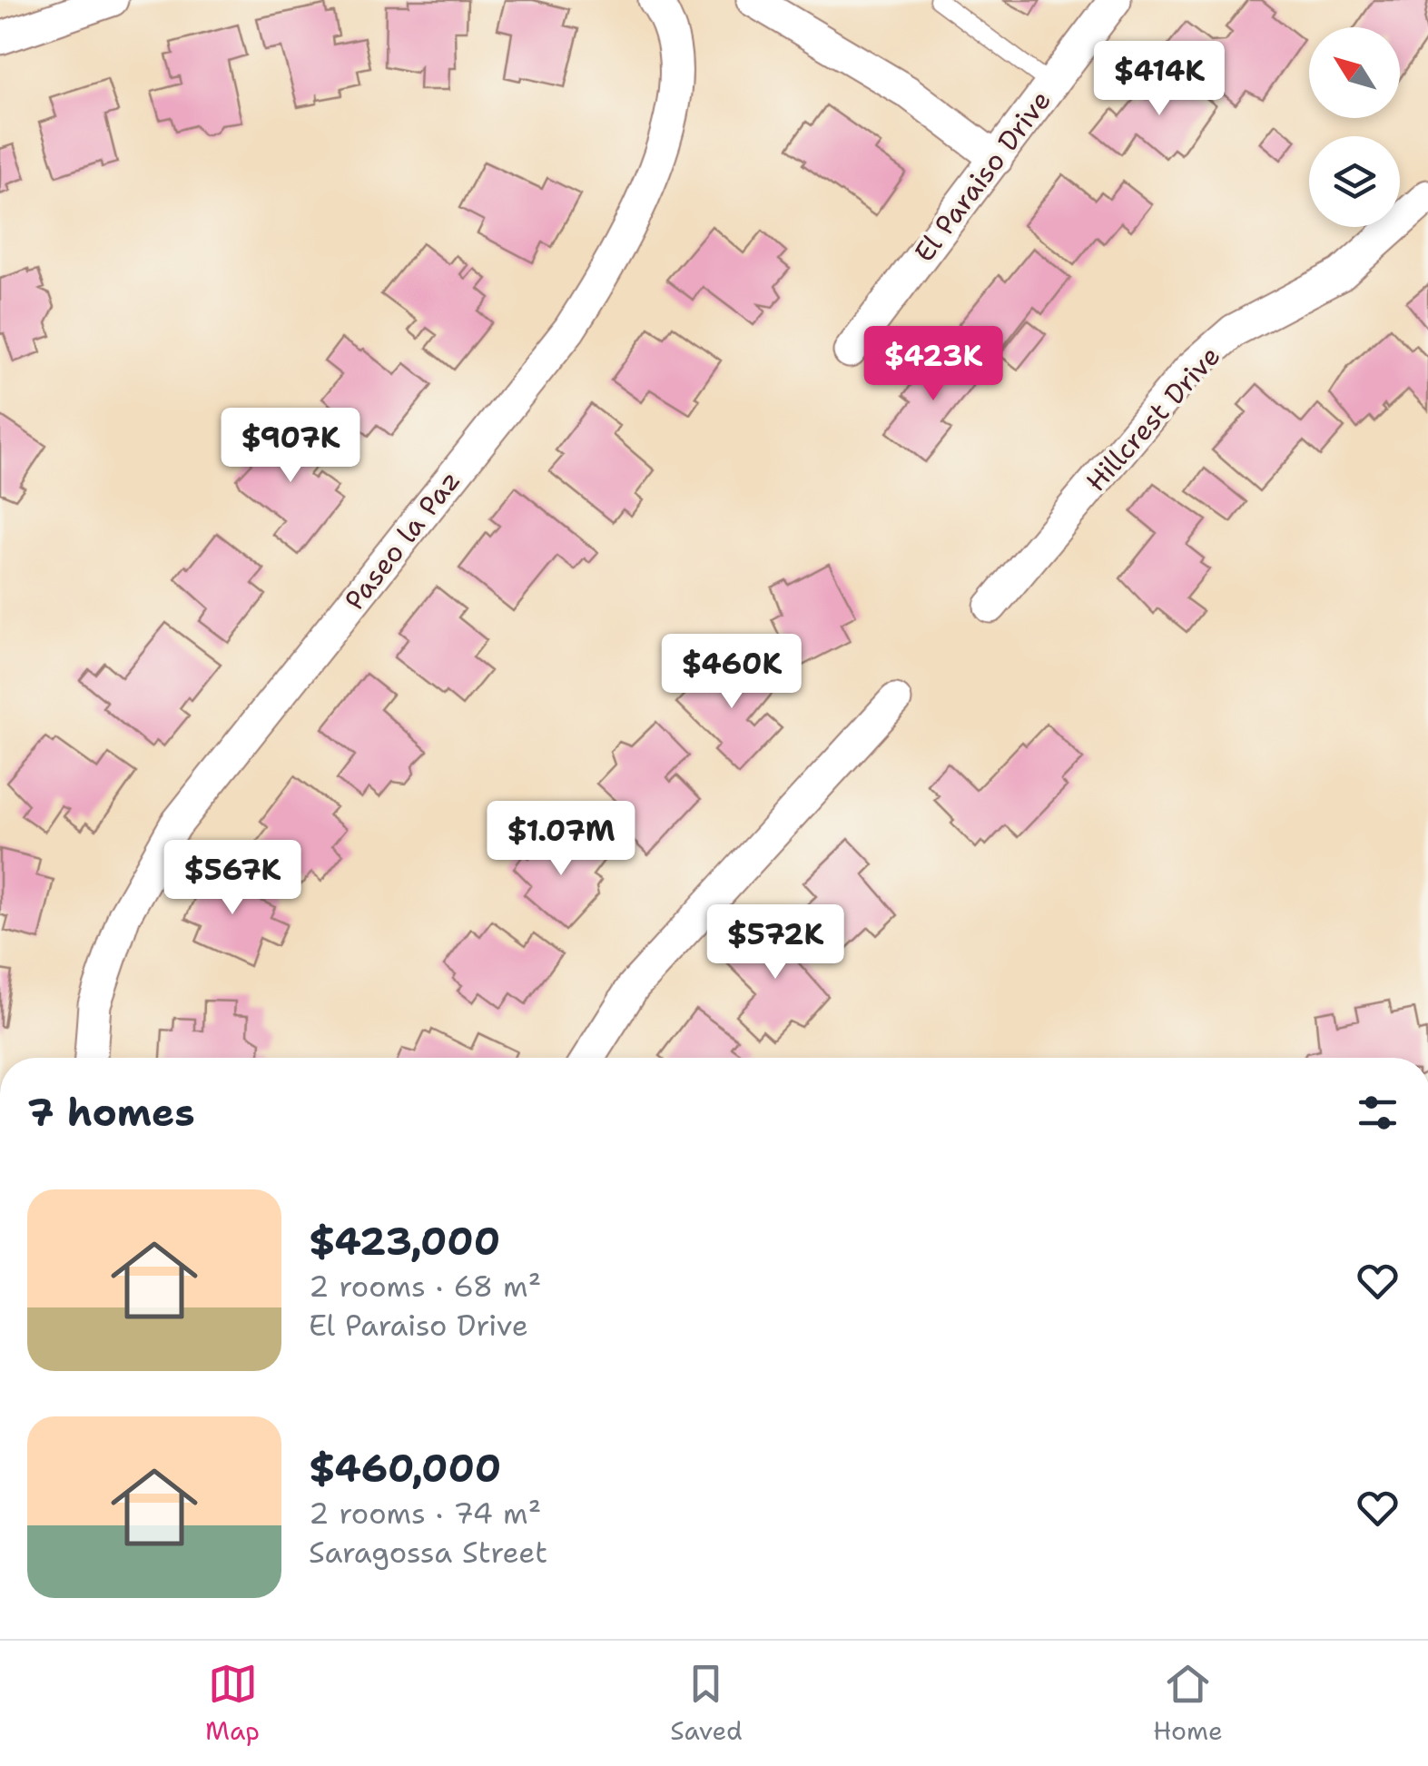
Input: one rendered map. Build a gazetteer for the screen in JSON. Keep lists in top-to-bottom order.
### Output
{
  "streets": {
    "street": ["El Paraiso Drive", "Hillcrest Drive", "Paseo la Paz"]
  },
  "north": "top left",
  "page": {
    "price": [
      "$414K",
      "$423K",
      "$907K",
      "$460K",
      "$1.07M",
      "$567K",
      "$572K"
    ],
    "heading": "7 homes",
    "list": [
      {
        "name": "$423,000",
        "note": "2 rooms · 68 m² · El Paraiso Drive"
      },
      {
        "name": "$460,000",
        "note": "2 rooms · 74 m² · Saragossa Street"
      }
    ],
    "tabs": ["Map", "Saved", "Home"]
  }
}
